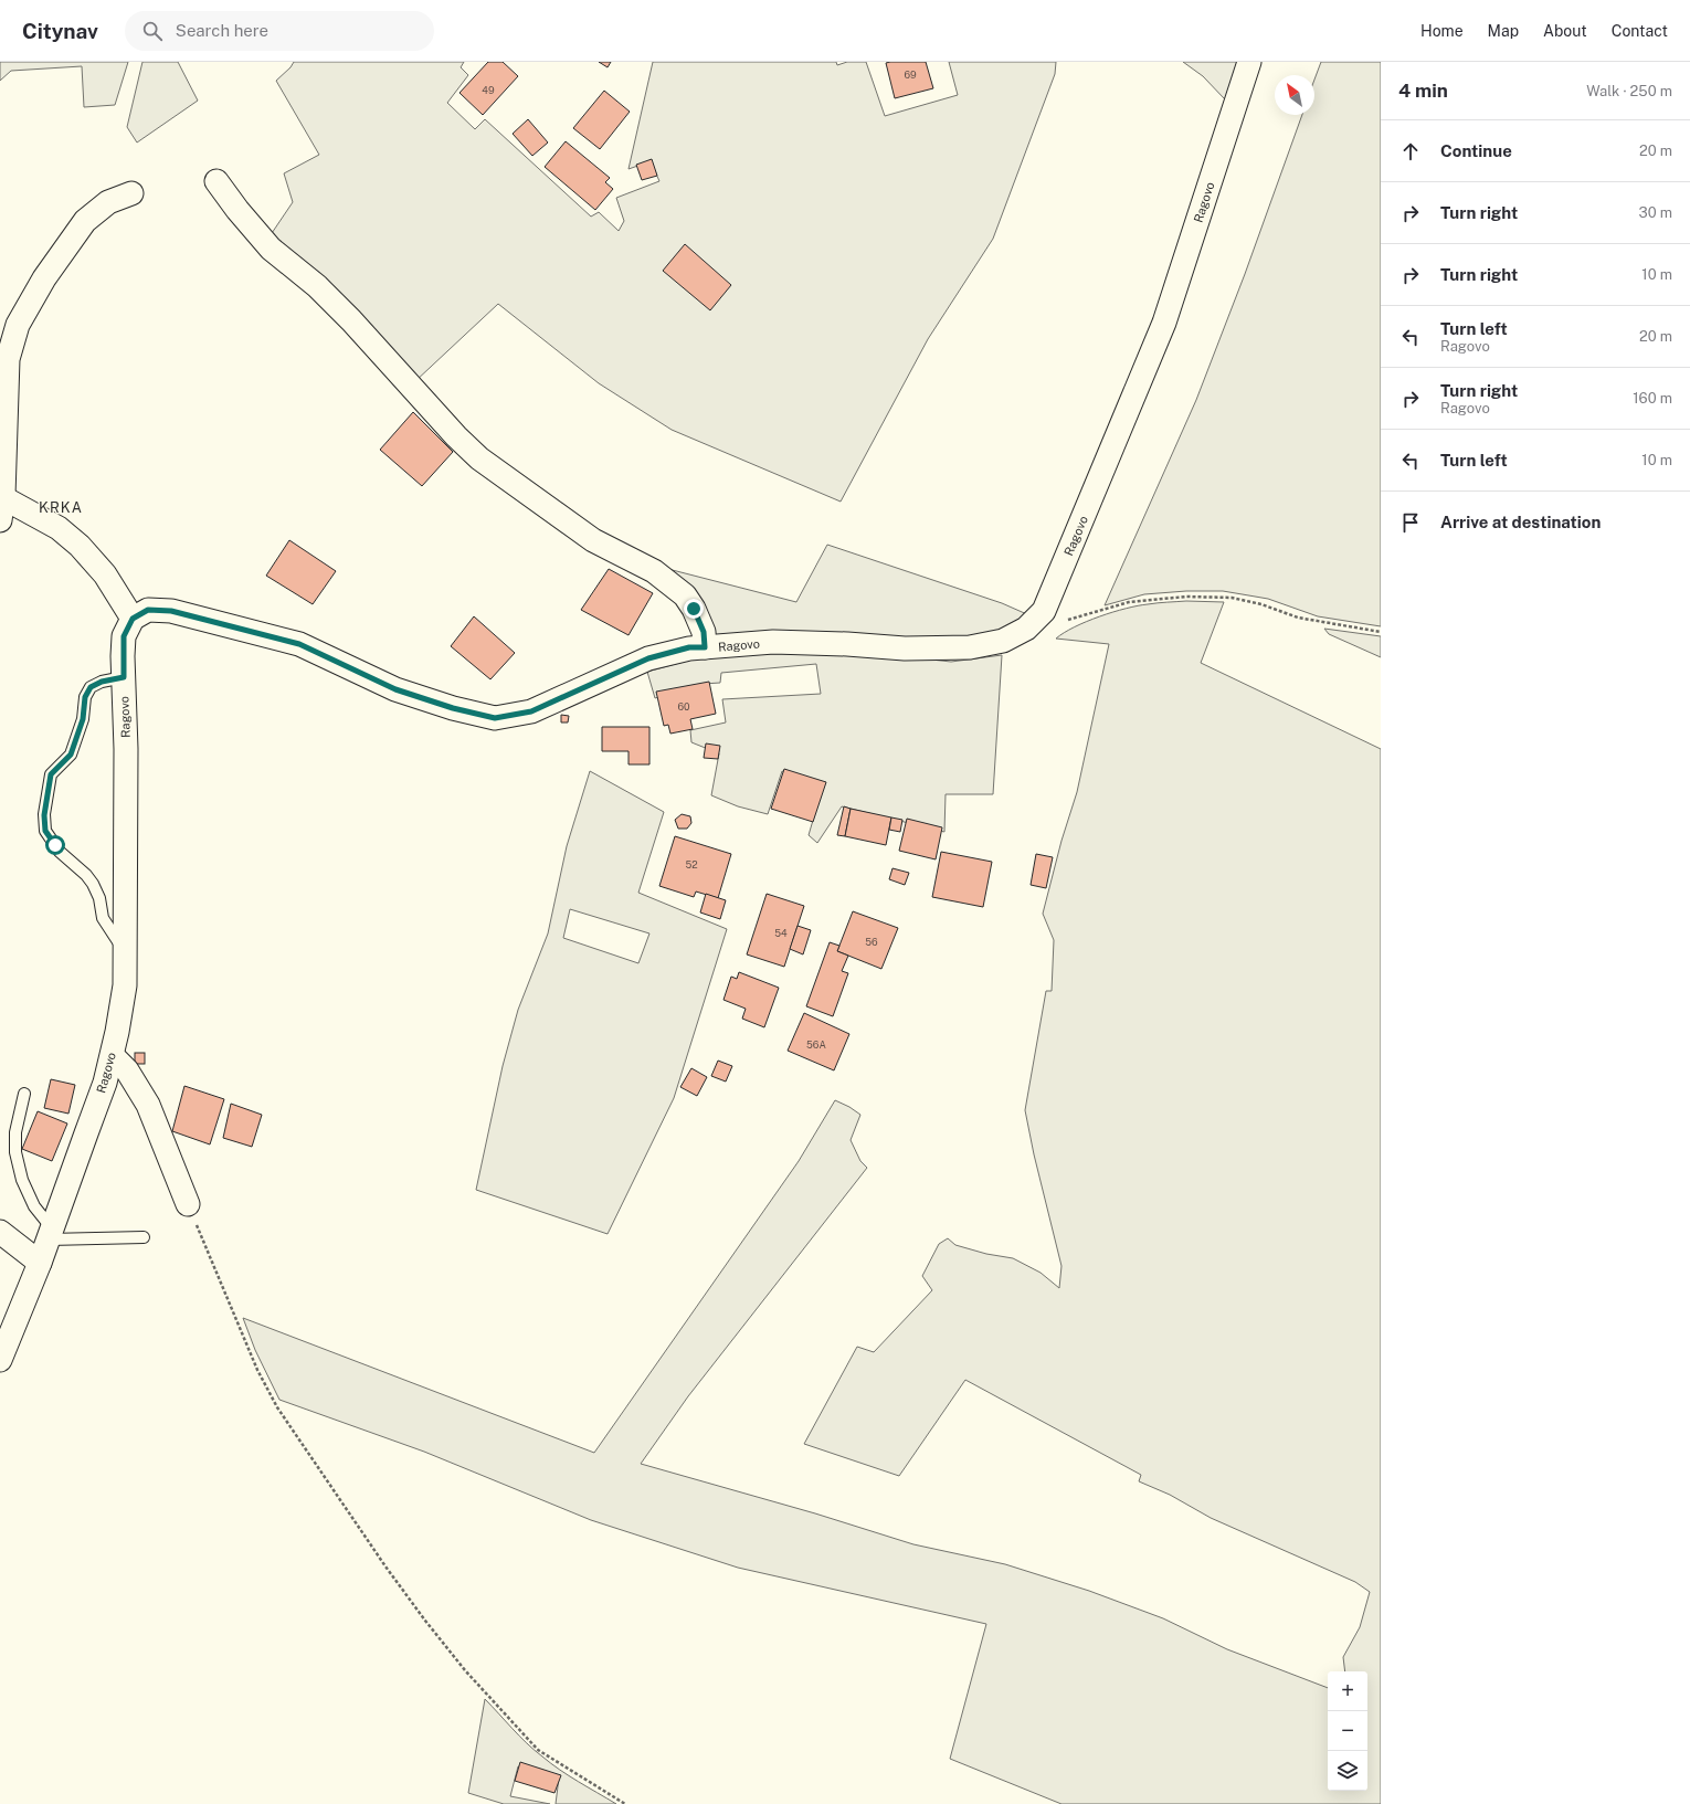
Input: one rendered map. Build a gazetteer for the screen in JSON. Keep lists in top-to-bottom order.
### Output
{
  "streets": {
    "street": ["Ragovo"]
  },
  "districts": ["KRKA"],
  "house_numbers": [
    "69",
    "49",
    "60",
    "52",
    "54",
    "56",
    "56A"
  ],
  "north": "top left",
  "page": {
    "header": "Citynav",
    "search": "Search here",
    "nav": [
      "Home",
      "Map",
      "About",
      "Contact"
    ],
    "heading": ["4 min", "Walk · 250 m"],
    "list": [
      ["Continue", "20 m"],
      ["Turn right", "30 m"],
      ["Turn right", "10 m"],
      ["Turn left", "Ragovo", "20 m"],
      ["Turn right", "Ragovo", "160 m"],
      ["Turn left", "10 m"],
      "Arrive at destination"
    ],
    "map_buttons": ["+", "−"]
  }
}
